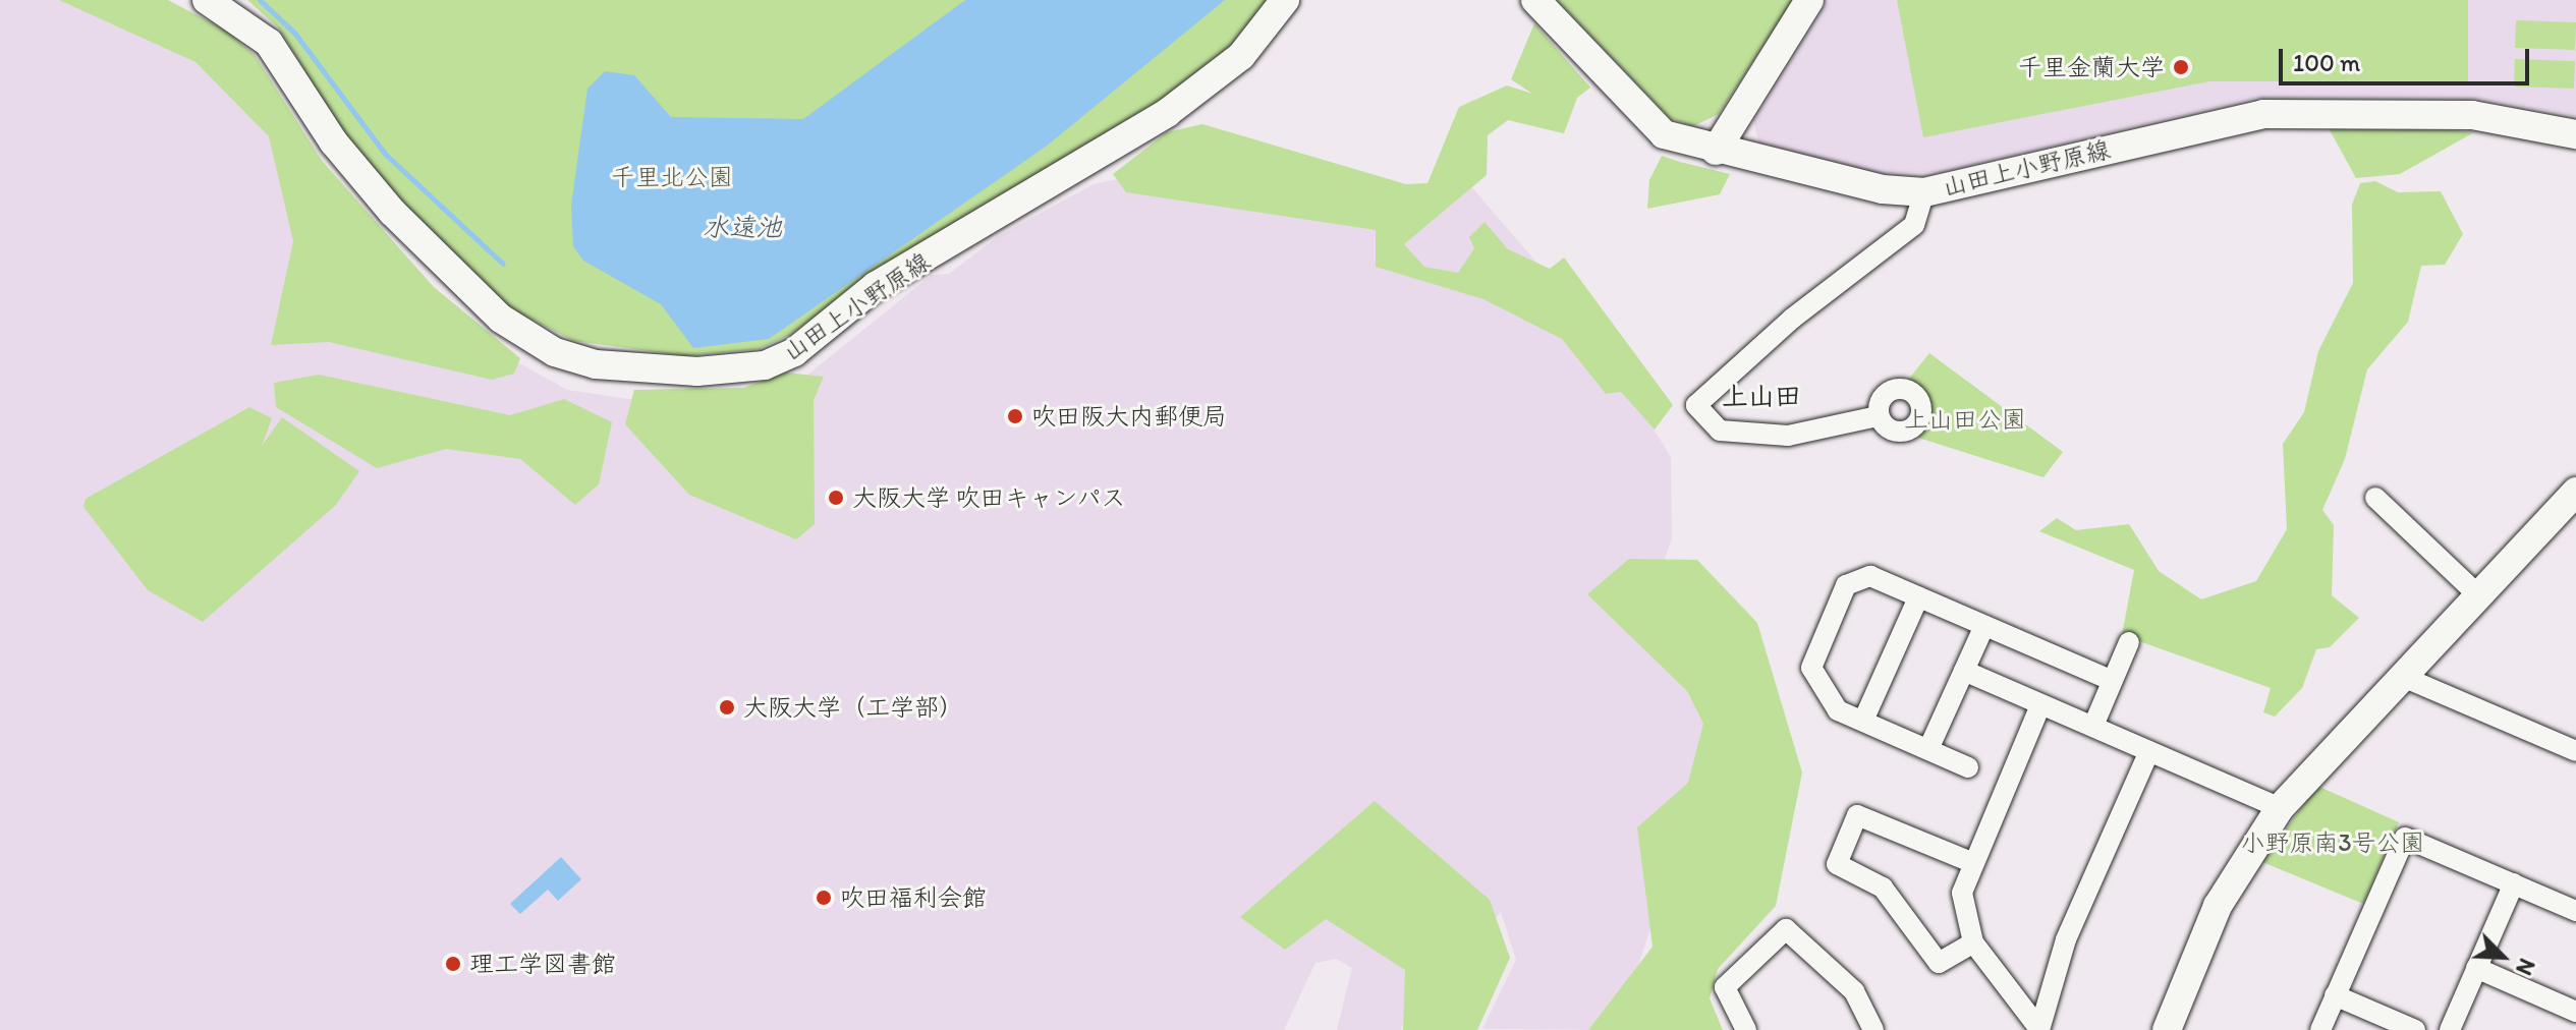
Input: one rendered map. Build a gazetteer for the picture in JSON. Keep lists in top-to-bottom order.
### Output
{
  "streets": {
    "main road": ["山田上小野原線"]
  },
  "districts": ["上山田"],
  "water": ["水遠池"],
  "parks": ["千里北公園", "上山田公園", "小野原南3号公園"],
  "places": [
    "千里金蘭大学",
    "吹田阪大内郵便局",
    "大阪大学 吹田キャンパス",
    "大阪大学（工学部）",
    "吹田福利会館",
    "理工学図書館"
  ],
  "scale_bar": "100 m",
  "north": "bottom right"
}
